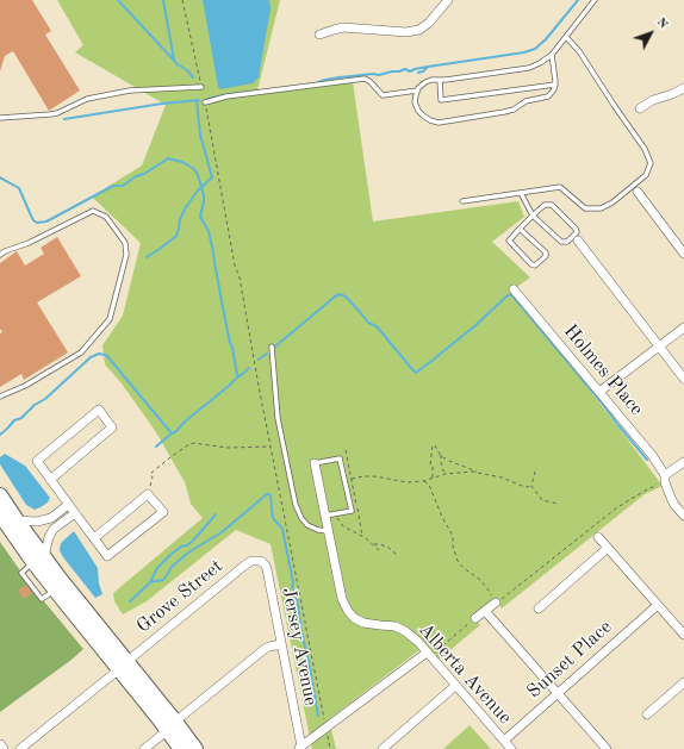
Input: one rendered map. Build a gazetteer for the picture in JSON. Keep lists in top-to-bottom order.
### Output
{
  "streets": {
    "street": [
      "Holmes Place",
      "Grove Street",
      "Jersey Avenue",
      "Sunset Place",
      "Alberta Avenue"
    ]
  },
  "crossings": [
    ["Grove Street", "Jersey Avenue"],
    ["Sunset Place", "Alberta Avenue"]
  ],
  "north": "top right"
}
